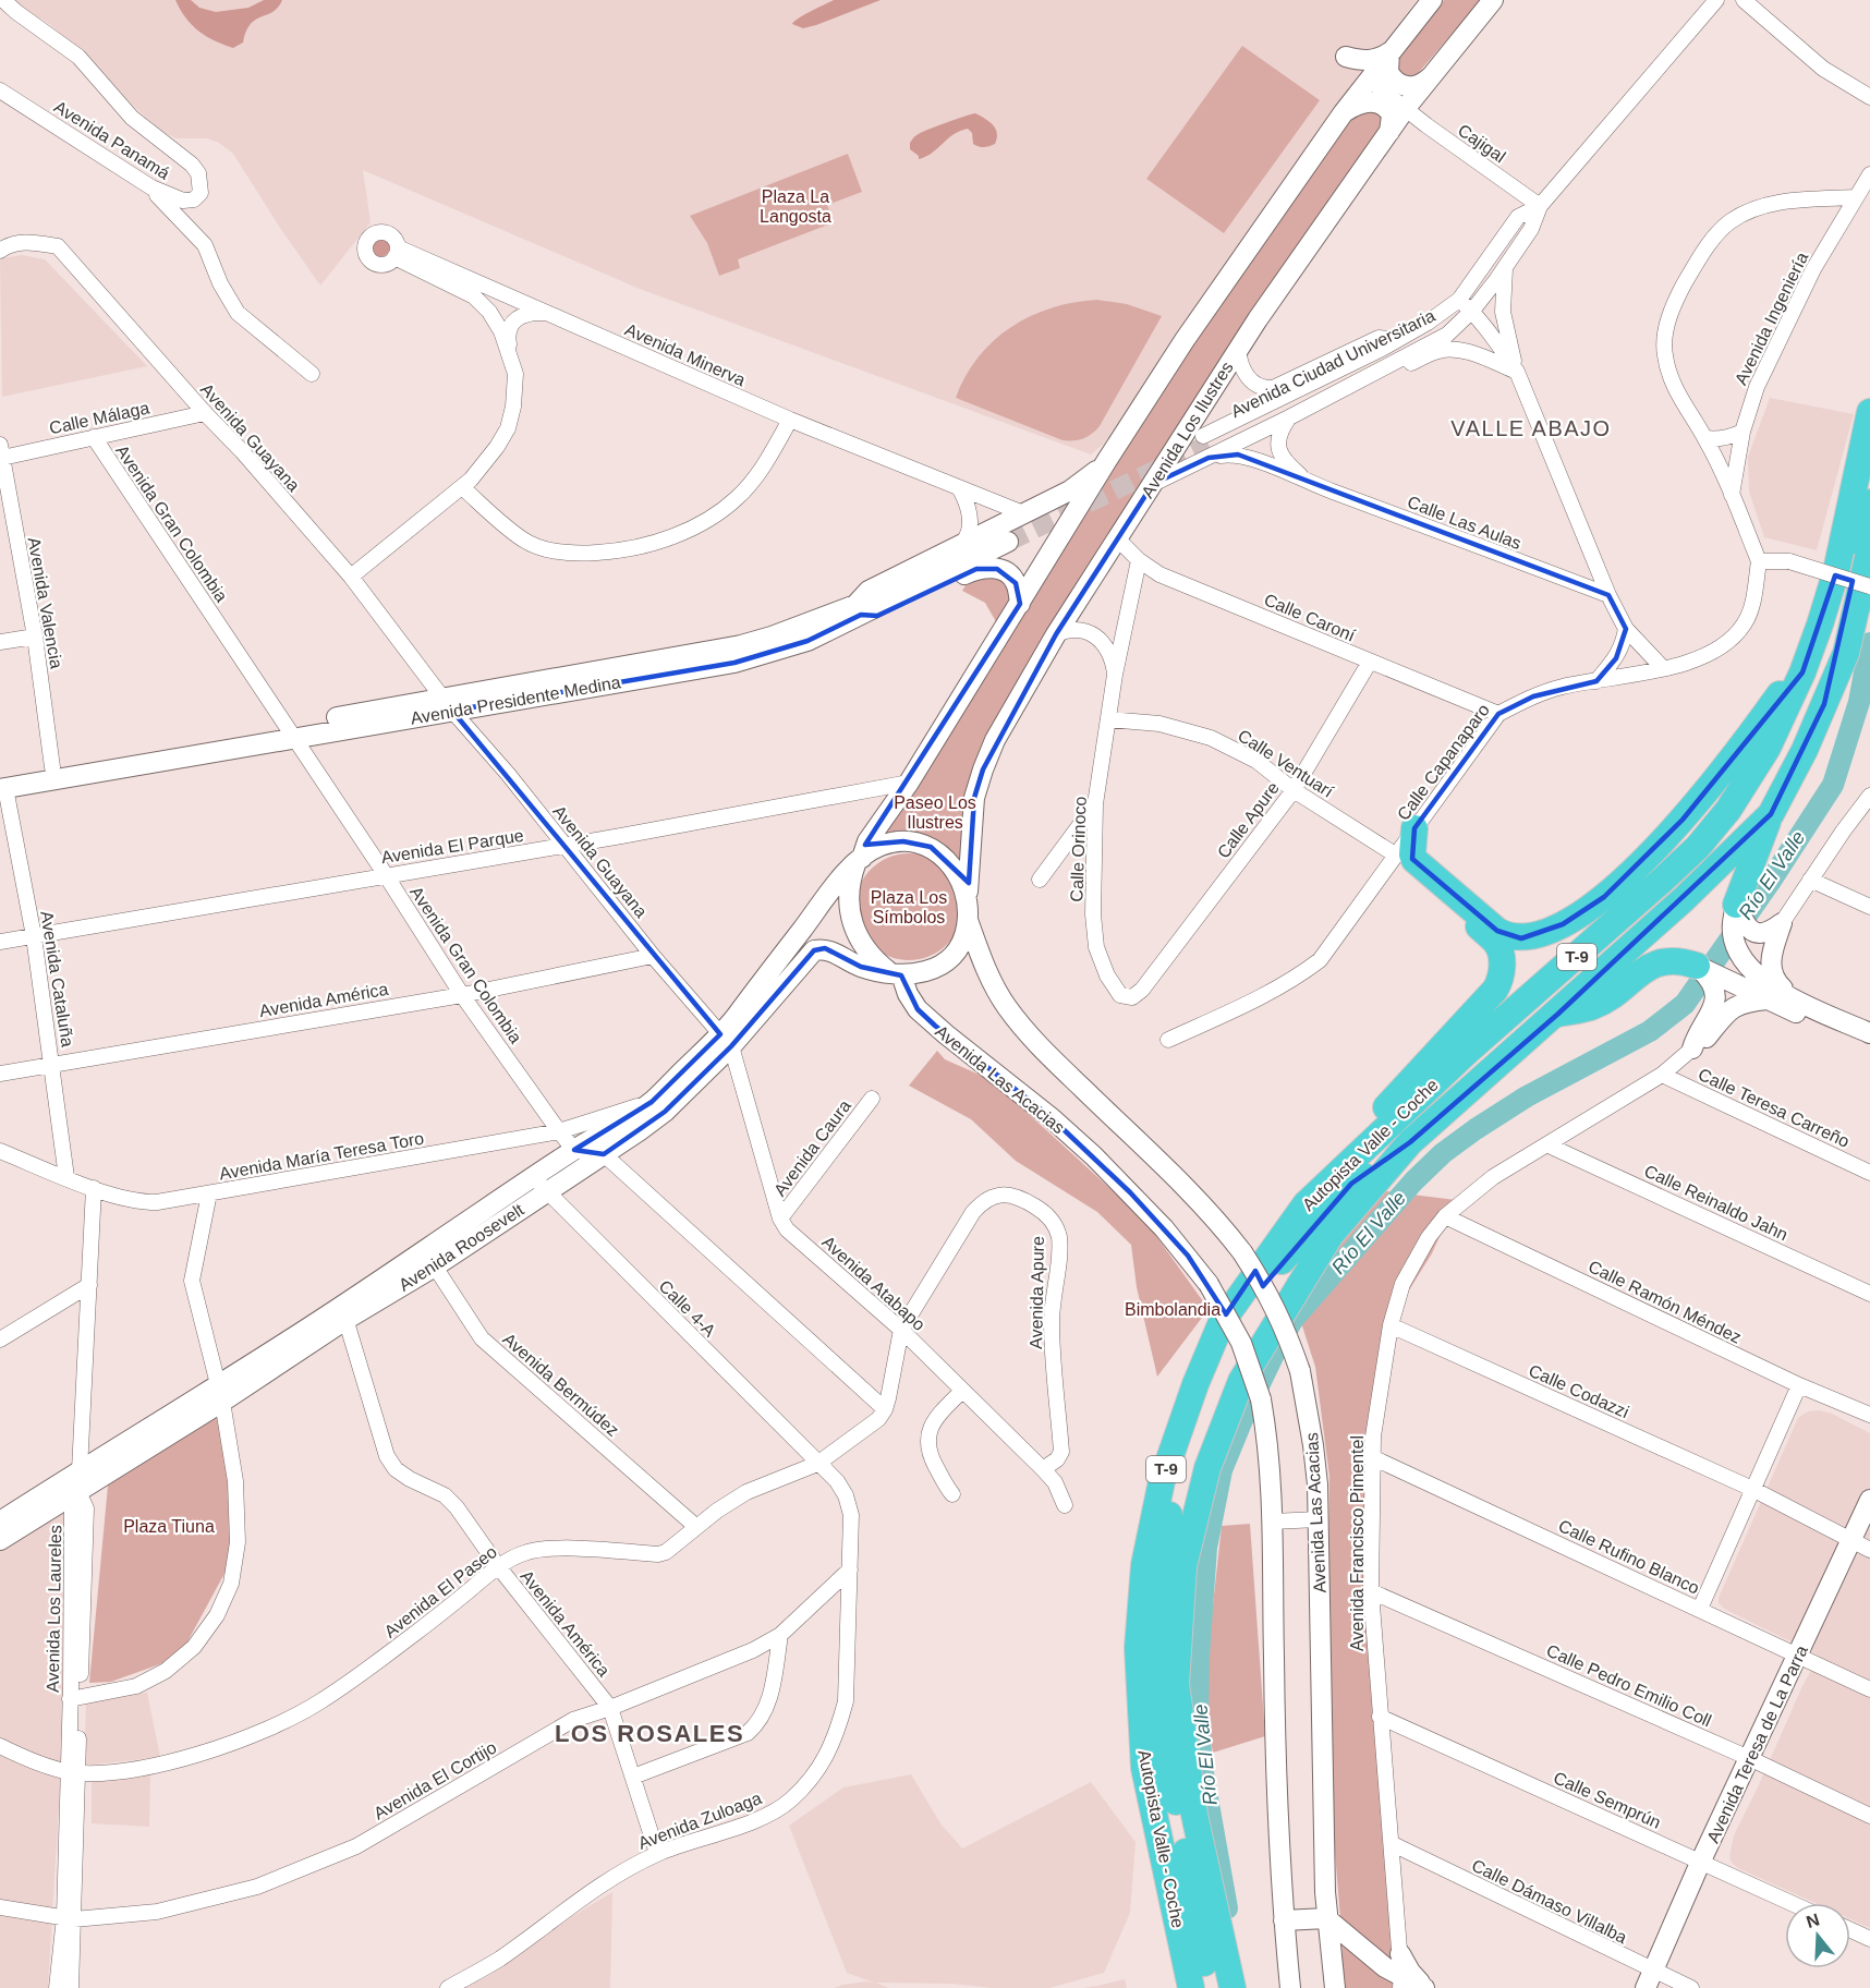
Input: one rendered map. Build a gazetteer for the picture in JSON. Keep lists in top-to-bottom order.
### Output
{
  "streets": {
    "highway": ["T-9", "Autopista Valle - Coche"],
    "main road": [
      "Avenida Los Ilustres",
      "Avenida Presidente Medina",
      "Avenida Las Acacias",
      "Avenida Roosevelt",
      "Avenida Teresa de La Parra"
    ],
    "street": [
      "Avenida Panamá",
      "Cajigal",
      "Avenida Ingeniería",
      "Avenida Minerva",
      "Avenida Ciudad Universitaria",
      "Calle Málaga",
      "Avenida Guayana",
      "Calle Las Aulas",
      "Avenida Gran Colombia",
      "Avenida Valencia",
      "Calle Caroní",
      "Calle Capanaparo",
      "Calle Ventuarí",
      "Calle Apure",
      "Avenida El Parque",
      "Calle Orinoco",
      "Avenida Cataluña",
      "Avenida América",
      "Calle Teresa Carreño",
      "Avenida Caura",
      "Avenida María Teresa Toro",
      "Calle Reinaldo Jahn",
      "Avenida Atabapo",
      "Avenida Apure",
      "Calle Ramón Méndez",
      "Calle 4-A",
      "Avenida Bermúdez",
      "Calle Codazzi",
      "Avenida Francisco Pimentel",
      "Calle Rufino Blanco",
      "Avenida El Paseo",
      "Avenida Los Laureles",
      "Calle Pedro Emilio Coll",
      "Avenida El Cortijo",
      "Calle Semprún",
      "Avenida Zuloaga",
      "Calle Dámaso Villalba"
    ]
  },
  "crossings": [
    ["Cajigal", "Avenida Ciudad Universitaria"],
    ["Cajigal", "Avenida Los Ilustres"],
    ["Avenida Ciudad Universitaria", "Avenida Los Ilustres"],
    ["Avenida Ciudad Universitaria", "Calle Las Aulas"],
    ["Calle Málaga", "Avenida Guayana"],
    ["Calle Málaga", "Avenida Gran Colombia"],
    ["Calle Málaga", "Avenida Valencia"],
    ["Avenida Los Ilustres", "Calle Caroní"],
    ["Avenida Los Ilustres", "Avenida Las Acacias"],
    ["Avenida Los Ilustres", "Avenida Roosevelt"],
    ["Avenida Guayana", "Avenida Presidente Medina"],
    ["Avenida Guayana", "Avenida El Parque"],
    ["Avenida Guayana", "Avenida América"],
    ["Avenida Guayana", "Avenida Roosevelt"],
    ["Avenida Guayana", "Avenida Atabapo"],
    ["Avenida Gran Colombia", "Avenida Presidente Medina"],
    ["Avenida Gran Colombia", "Avenida El Parque"],
    ["Avenida Gran Colombia", "Avenida América"],
    ["Avenida Gran Colombia", "Avenida María Teresa Toro"],
    ["Avenida Gran Colombia", "Avenida Roosevelt"],
    ["Avenida Valencia", "Avenida Presidente Medina"],
    ["Calle Caroní", "Calle Capanaparo"],
    ["Calle Caroní", "Calle Apure"],
    ["Calle Caroní", "Calle Orinoco"],
    ["Avenida Presidente Medina", "Avenida Cataluña"],
    ["Calle Capanaparo", "Calle Ventuarí"],
    ["Calle Capanaparo", "T-9"],
    ["Calle Ventuarí", "Calle Apure"],
    ["Calle Ventuarí", "Calle Orinoco"],
    ["Calle Ventuarí", "T-9"],
    ["Calle Apure", "Calle Orinoco"],
    ["Avenida El Parque", "Avenida Cataluña"],
    ["T-9", "Autopista Valle - Coche"],
    ["Avenida Cataluña", "Avenida América"],
    ["Avenida Cataluña", "Avenida María Teresa Toro"],
    ["Avenida América", "Avenida Roosevelt"],
    ["Avenida América", "Avenida El Paseo"],
    ["Avenida América", "Avenida El Cortijo"],
    ["Avenida América", "Avenida Zuloaga"],
    ["Avenida Las Acacias", "Avenida Roosevelt"],
    ["Calle Teresa Carreño", "Avenida Francisco Pimentel"],
    ["Avenida Caura", "Avenida Atabapo"],
    ["Avenida María Teresa Toro", "Avenida Roosevelt"],
    ["Calle Reinaldo Jahn", "Avenida Francisco Pimentel"],
    ["Avenida Roosevelt", "Avenida Atabapo"],
    ["Avenida Roosevelt", "Calle 4-A"],
    ["Avenida Roosevelt", "Avenida Bermúdez"],
    ["Avenida Roosevelt", "Avenida Los Laureles"],
    ["Avenida Atabapo", "Avenida Apure"],
    ["Calle Ramón Méndez", "Avenida Francisco Pimentel"],
    ["Calle 4-A", "Avenida El Paseo"],
    ["Calle 4-A", "Avenida Zuloaga"],
    ["Avenida Bermúdez", "Avenida El Paseo"],
    ["Calle Codazzi", "Avenida Francisco Pimentel"],
    ["Calle Codazzi", "Avenida Teresa de La Parra"],
    ["Avenida Francisco Pimentel", "Calle Rufino Blanco"],
    ["Avenida Francisco Pimentel", "Calle Pedro Emilio Coll"],
    ["Avenida Francisco Pimentel", "Calle Semprún"],
    ["Avenida Francisco Pimentel", "Calle Dámaso Villalba"],
    ["Calle Rufino Blanco", "Avenida Teresa de La Parra"],
    ["Avenida El Paseo", "Avenida Los Laureles"],
    ["Avenida El Paseo", "Avenida Zuloaga"],
    ["Avenida Los Laureles", "Avenida El Cortijo"],
    ["Calle Pedro Emilio Coll", "Avenida Teresa de La Parra"],
    ["Avenida Teresa de La Parra", "Calle Semprún"],
    ["Avenida Teresa de La Parra", "Calle Dámaso Villalba"],
    ["Avenida El Cortijo", "Avenida Zuloaga"]
  ],
  "districts": ["VALLE ABAJO", "LOS ROSALES"],
  "water": ["Río El Valle"],
  "parks": [
    "Plaza La Langosta",
    "Paseo Los Ilustres",
    "Plaza Los Símbolos",
    "Bimbolandia",
    "Plaza Tiuna"
  ],
  "north": "top"
}
